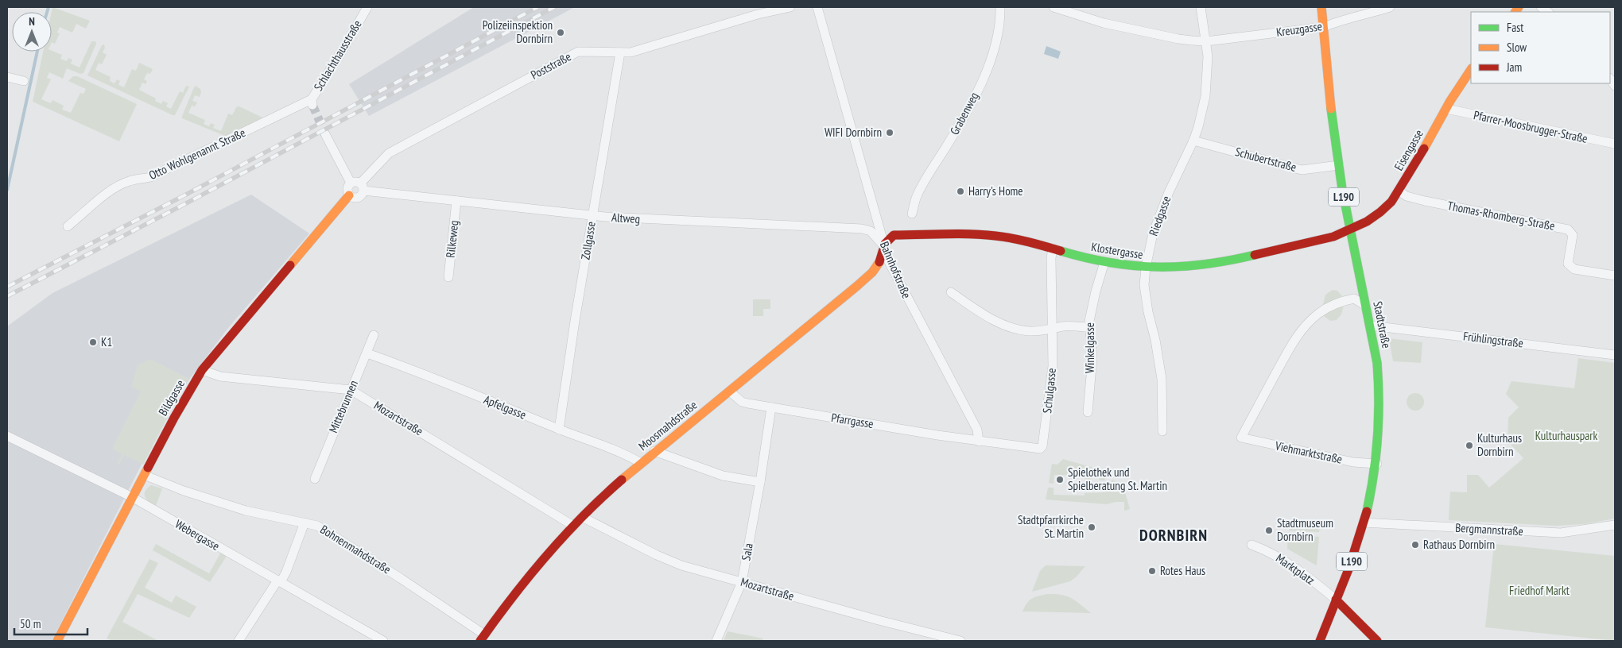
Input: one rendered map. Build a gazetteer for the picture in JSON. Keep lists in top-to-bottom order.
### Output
{
  "streets": {
    "street": [
      "Kreuzgasse",
      "Schlachthausstraße",
      "Poststraße",
      "Grabenweg",
      "Pfarrer-Moosbrugger-Straße",
      "Eisengasse",
      "Otto Wohlgenannt Straße",
      "Schubertstraße",
      "L190",
      "Riedgasse",
      "Thomas-Rhomberg-Straße",
      "Altweg",
      "Rilkeweg",
      "Zollgasse",
      "Klostergasse",
      "Bahnhofstraße",
      "Stadtstraße",
      "Frühlingstraße",
      "Winkelgasse",
      "Schulgasse",
      "Bildgasse",
      "Mittebrunnen",
      "Apfelgasse",
      "Mozartstraße",
      "Pfarrgasse",
      "Moosmahdstraße",
      "Viehmarktstraße",
      "Bergmannstraße",
      "Webergasse",
      "Bohnenmahdstraße",
      "Sala",
      "Marktplatz"
    ]
  },
  "crossings": [
    ["Kreuzgasse", "Riedgasse"],
    ["Kreuzgasse", "Stadtstraße"],
    ["Schlachthausstraße", "Otto Wohlgenannt Straße"],
    ["Poststraße", "Altweg"],
    ["Poststraße", "Zollgasse"],
    ["Pfarrer-Moosbrugger-Straße", "Eisengasse"],
    ["Eisengasse", "Thomas-Rhomberg-Straße"],
    ["Eisengasse", "Klostergasse"],
    ["Eisengasse", "Stadtstraße"],
    ["Schubertstraße", "Riedgasse"],
    ["Schubertstraße", "Stadtstraße"],
    ["Riedgasse", "Klostergasse"],
    ["Altweg", "Rilkeweg"],
    ["Altweg", "Zollgasse"],
    ["Altweg", "Klostergasse"],
    ["Altweg", "Bahnhofstraße"],
    ["Altweg", "Moosmahdstraße"],
    ["Zollgasse", "Apfelgasse"],
    ["Klostergasse", "Bahnhofstraße"],
    ["Klostergasse", "Stadtstraße"],
    ["Klostergasse", "Winkelgasse"],
    ["Klostergasse", "Schulgasse"],
    ["Klostergasse", "Moosmahdstraße"],
    ["Bahnhofstraße", "Schulgasse"],
    ["Bahnhofstraße", "Pfarrgasse"],
    ["Bahnhofstraße", "Moosmahdstraße"],
    ["Stadtstraße", "Frühlingstraße"],
    ["Stadtstraße", "Viehmarktstraße"],
    ["Stadtstraße", "Bergmannstraße"],
    ["Stadtstraße", "Marktplatz"],
    ["Schulgasse", "Pfarrgasse"],
    ["Bildgasse", "Mozartstraße"],
    ["Bildgasse", "Webergasse"],
    ["Bildgasse", "Bohnenmahdstraße"],
    ["Mittebrunnen", "Apfelgasse"],
    ["Mittebrunnen", "Mozartstraße"],
    ["Apfelgasse", "Moosmahdstraße"],
    ["Mozartstraße", "Moosmahdstraße"],
    ["Mozartstraße", "Sala"],
    ["Pfarrgasse", "Moosmahdstraße"],
    ["Pfarrgasse", "Sala"],
    ["Moosmahdstraße", "Bohnenmahdstraße"]
  ],
  "districts": ["DORNBIRN"],
  "parks": ["Kulturhauspark", "Friedhof Markt"],
  "places": [
    "Polizeiinspektion Dornbirn",
    "WIFI Dornbirn",
    "Harry's Home",
    "K1",
    "Kulturhaus Dornbirn",
    "Spielothek und Spielberatung St. Martin",
    "Stadtpfarrkirche St. Martin",
    "Stadtmuseum Dornbirn",
    "Rathaus Dornbirn",
    "Rotes Haus"
  ],
  "legend": ["Fast", "Slow", "Jam"],
  "scale_bar": "50 m",
  "north": "top"
}
